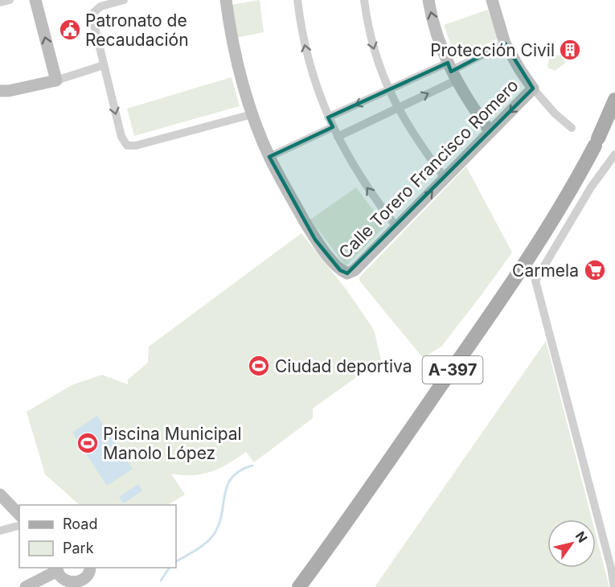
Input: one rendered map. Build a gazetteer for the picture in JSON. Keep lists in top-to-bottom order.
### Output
{
  "streets": {
    "main road": ["A-397"],
    "street": ["Calle Torero Francisco Romero"]
  },
  "places": {
    "public building": ["Patronato de Recaudación"],
    "building": ["Protección Civil"],
    "supermarket": ["Carmela"],
    "sports": ["Ciudad deportiva", "Piscina Municipal Manolo López"]
  },
  "legend": ["Road", "Park"],
  "north": "top right"
}
